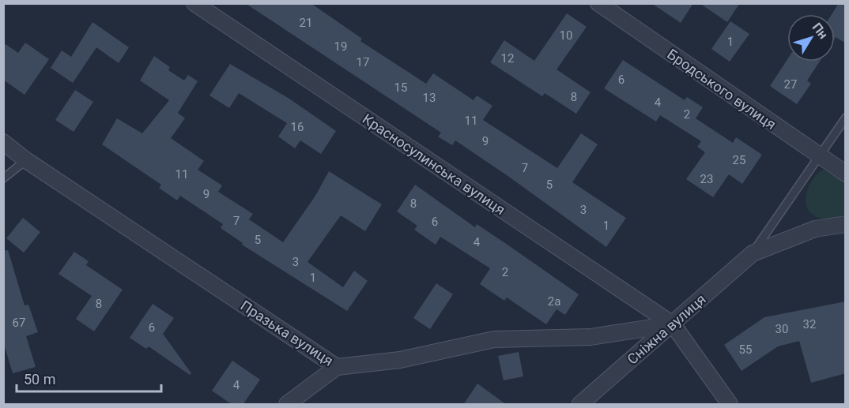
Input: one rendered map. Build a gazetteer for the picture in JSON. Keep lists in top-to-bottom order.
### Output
{
  "streets": {
    "street": [
      "Бродського вулиця",
      "Красносулинська вулиця",
      "Сніжна вулиця",
      "Празька вулиця"
    ]
  },
  "crossings": [
    ["Бродського вулиця", "Сніжна вулиця"],
    ["Красносулинська вулиця", "Сніжна вулиця"],
    ["Красносулинська вулиця", "Празька вулиця"],
    ["Сніжна вулиця", "Празька вулиця"]
  ],
  "house_numbers": [
    "21",
    "10",
    "1",
    "19",
    "12",
    "17",
    "6",
    "27",
    "15",
    "8",
    "13",
    "4",
    "2",
    "11",
    "16",
    "9",
    "25",
    "7",
    "11",
    "23",
    "5",
    "9",
    "8",
    "3",
    "7",
    "6",
    "1",
    "5",
    "4",
    "3",
    "2",
    "1",
    "2а",
    "8",
    "67",
    "32",
    "6",
    "30",
    "55",
    "4"
  ],
  "scale_bar": "50 m",
  "north": "top right"
}
